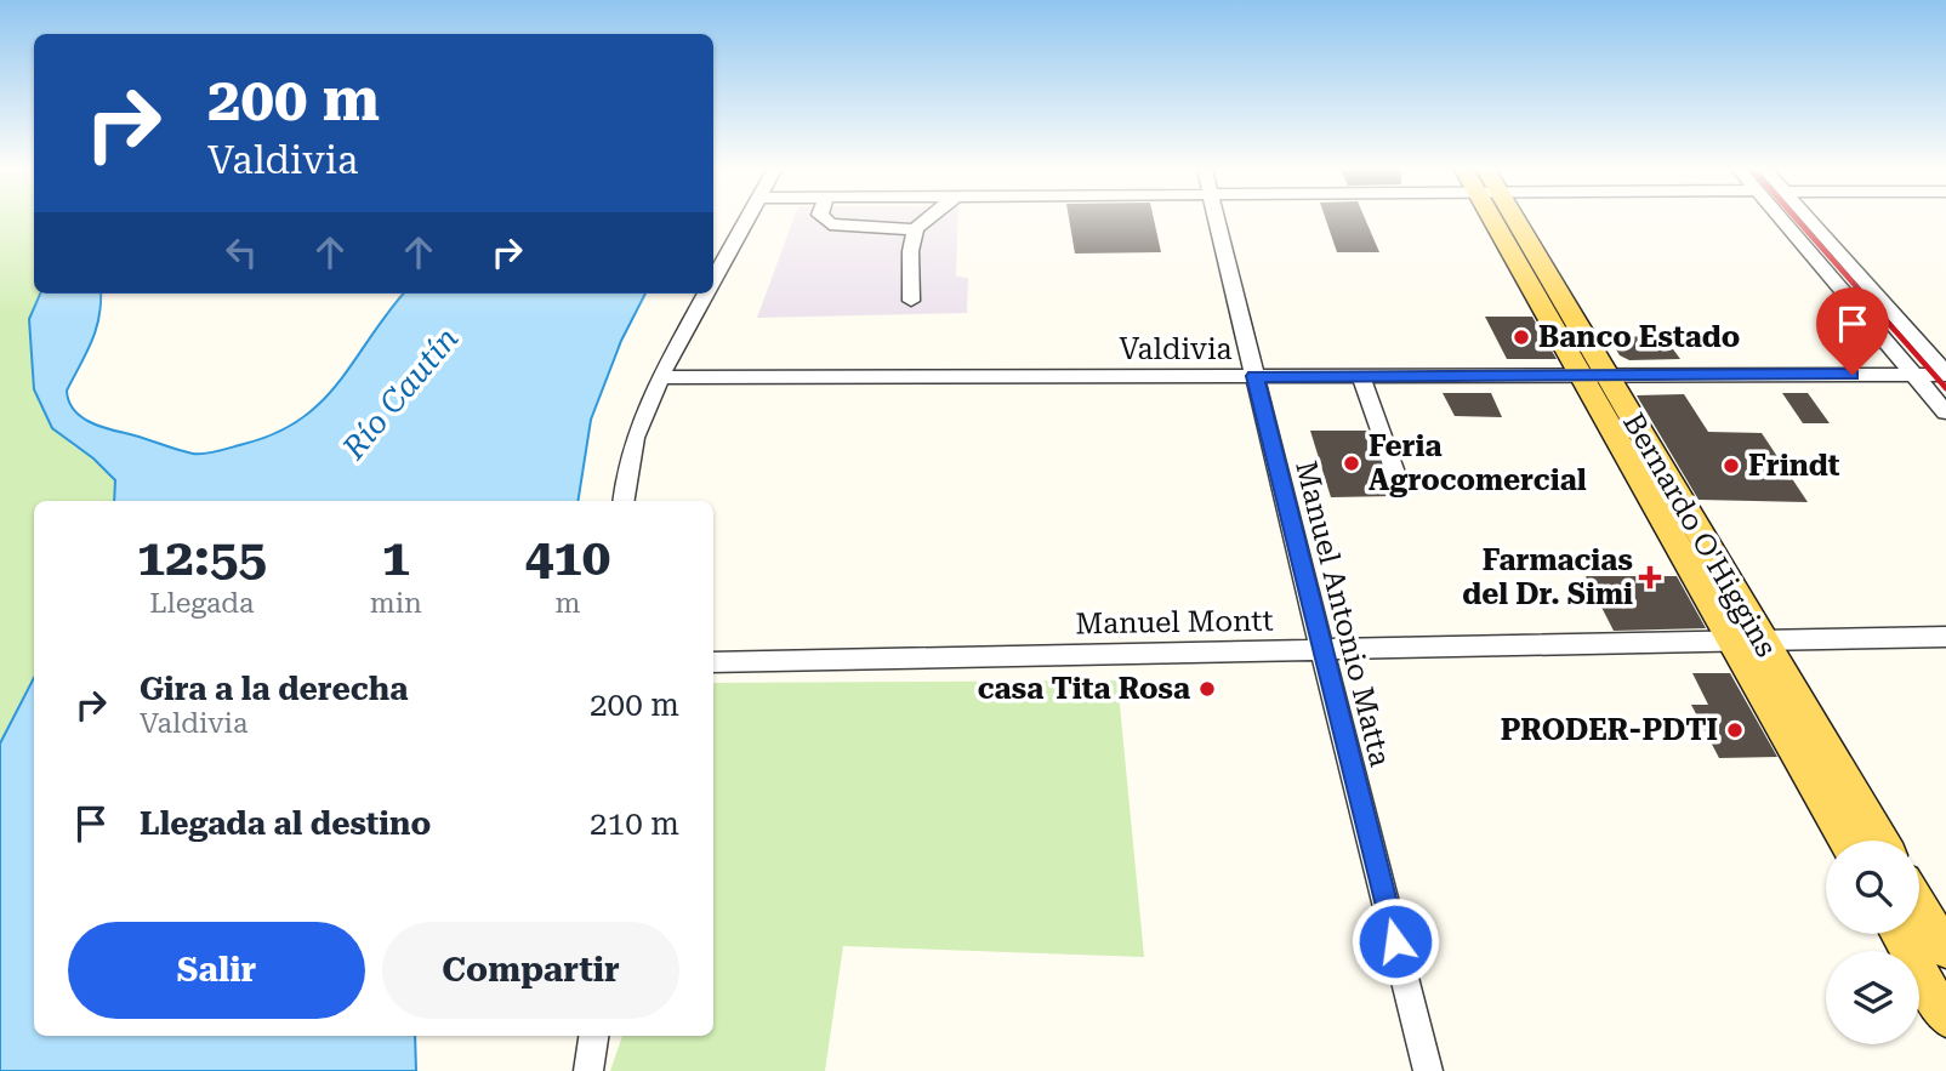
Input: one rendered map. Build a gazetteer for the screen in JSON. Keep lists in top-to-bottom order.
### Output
{
  "streets": {
    "main road": ["Bernardo O'Higgins"],
    "street": ["Valdivia", "Manuel Antonio Matta", "Manuel Montt"]
  },
  "crossings": [
    ["Valdivia", "Bernardo O'Higgins"],
    ["Valdivia", "Manuel Antonio Matta"],
    ["Bernardo O'Higgins", "Manuel Montt"],
    ["Manuel Antonio Matta", "Manuel Montt"]
  ],
  "water": ["Río Cautín"],
  "places": {
    "other": [
      "Banco Estado",
      "Feria Agrocomercial",
      "Frindt",
      "casa Tita Rosa",
      "PRODER-PDTI"
    ],
    "health": ["Farmacias del Dr. Simi"]
  },
  "page": {
    "turn": ["200 m", "Valdivia"],
    "eta": [
      "12:55",
      "Llegada",
      "1",
      "min",
      "410",
      "m"
    ],
    "list": [
      {
        "name": "Gira a la derecha",
        "note": "Valdivia",
        "value": "200 m"
      },
      {
        "name": "Llegada al destino",
        "value": "210 m"
      }
    ],
    "buttons": ["Salir", "Compartir"]
  }
}
